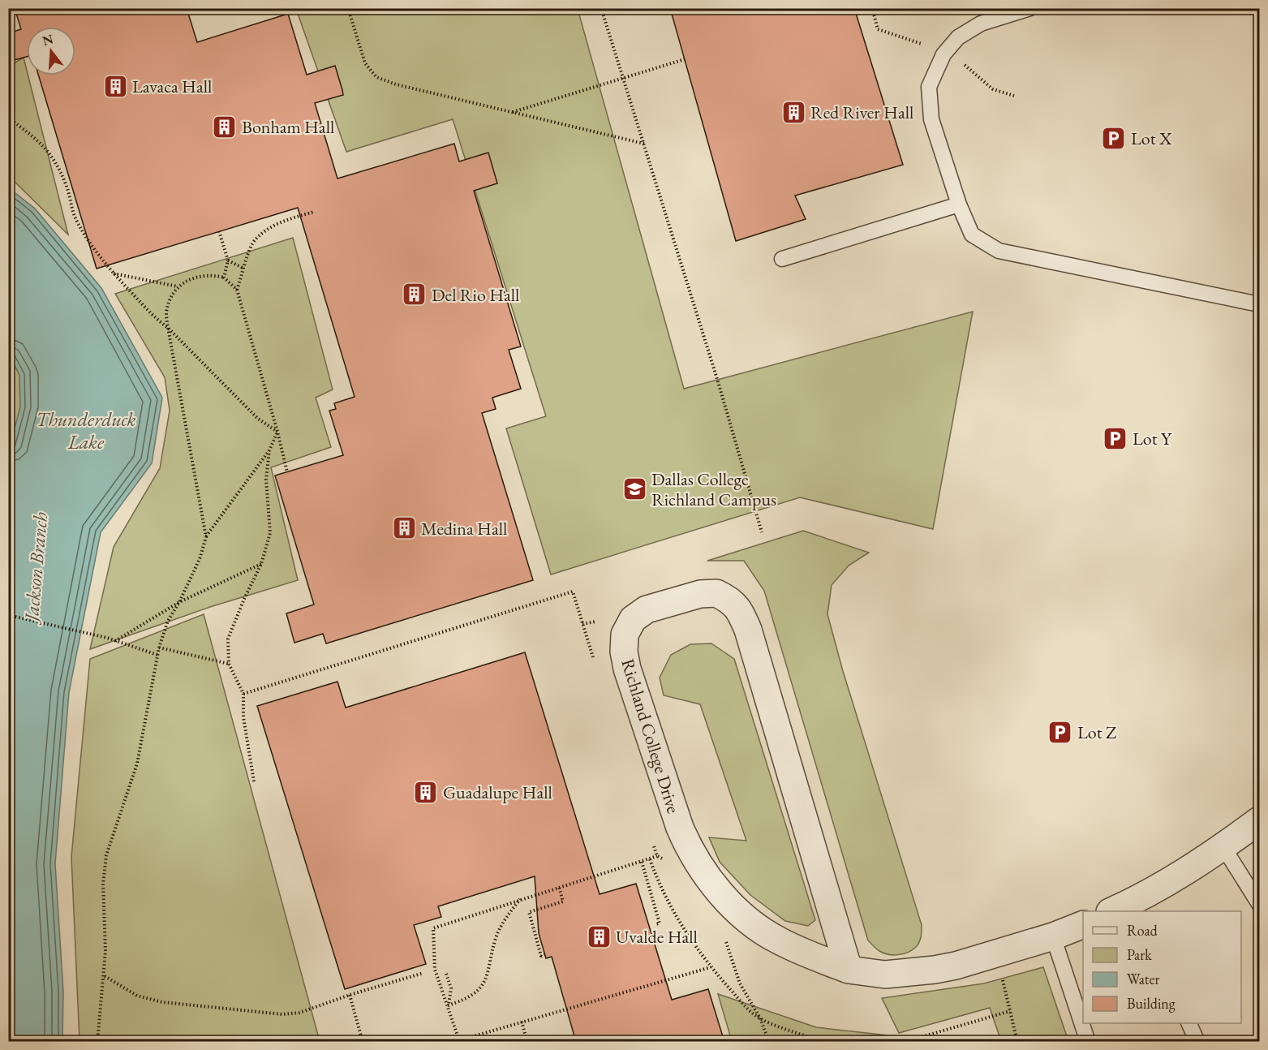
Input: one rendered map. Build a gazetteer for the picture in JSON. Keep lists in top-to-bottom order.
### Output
{
  "streets": {
    "street": ["Richland College Drive"]
  },
  "water": ["Thunderduck Lake", "Jackson Branch"],
  "places": {
    "building": [
      "Lavaca Hall",
      "Red River Hall",
      "Bonham Hall",
      "Del Rio Hall",
      "Medina Hall",
      "Guadalupe Hall",
      "Uvalde Hall"
    ],
    "parking": ["Lot X", "Lot Y", "Lot Z"],
    "school or university": ["Dallas College Richland Campus"]
  },
  "legend": [
    "Road",
    "Park",
    "Water",
    "Building"
  ],
  "north": "top"
}
